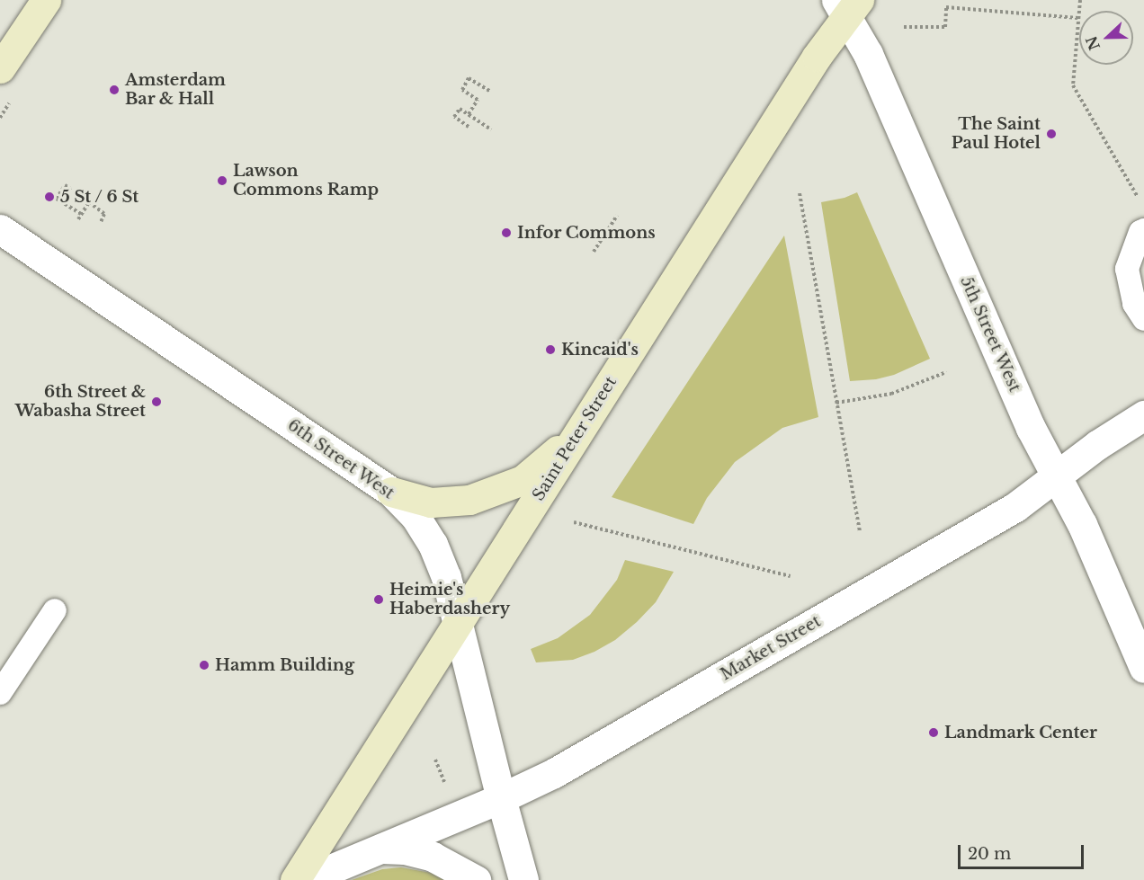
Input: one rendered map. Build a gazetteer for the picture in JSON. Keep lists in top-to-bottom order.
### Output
{
  "streets": {
    "main road": ["Saint Peter Street"],
    "street": ["5th Street West", "6th Street West", "Market Street"]
  },
  "crossings": [
    ["5th Street West", "Saint Peter Street"],
    ["5th Street West", "Market Street"],
    ["Saint Peter Street", "6th Street West"],
    ["6th Street West", "Market Street"]
  ],
  "places": [
    "Amsterdam Bar & Hall",
    "The Saint Paul Hotel",
    "Lawson Commons Ramp",
    "5 St / 6 St",
    "Infor Commons",
    "Kincaid's",
    "6th Street & Wabasha Street",
    "Heimie's Haberdashery",
    "Hamm Building",
    "Landmark Center"
  ],
  "scale_bar": "20 m",
  "north": "left"
}
